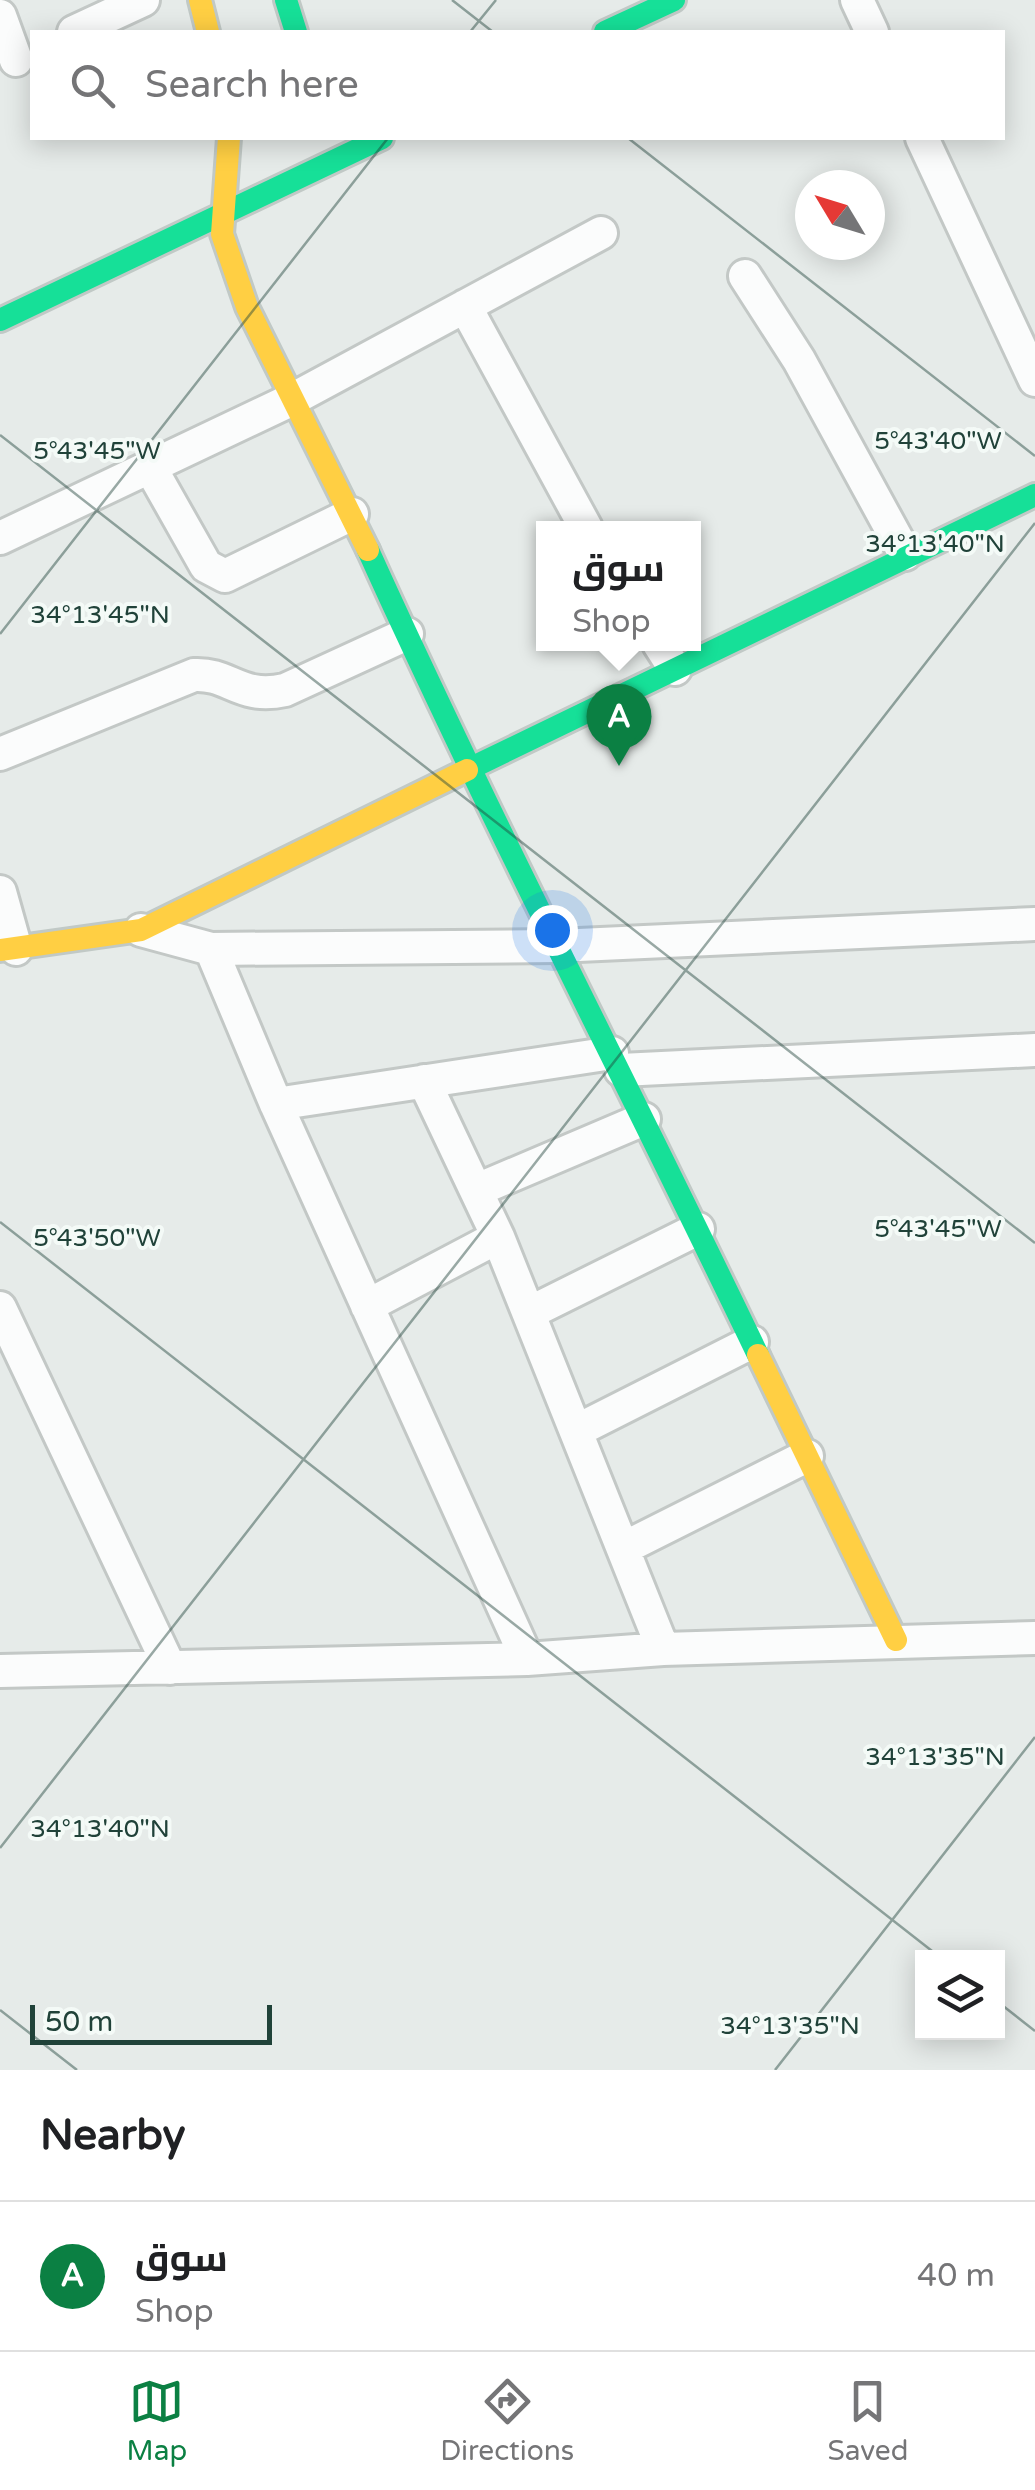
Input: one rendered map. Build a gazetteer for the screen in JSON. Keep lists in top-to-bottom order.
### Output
{
  "scale_bar": "50 m",
  "north": "top left",
  "page": {
    "search": "Search here",
    "popup": ["سوق", "Shop"],
    "pins": "A",
    "scale": "50 m",
    "heading": "Nearby",
    "list": [
      {
        "mark": "A",
        "name": "سوق",
        "note": "Shop",
        "value": "40 m"
      }
    ],
    "nav": ["Map", "Directions", "Saved"]
  },
  "coordinates": [
    "5°43'40\"W",
    "5°43'45\"W",
    "34°13'40\"N",
    "34°13'45\"N",
    "5°43'50\"W",
    "34°13'35\"N"
  ]
}
